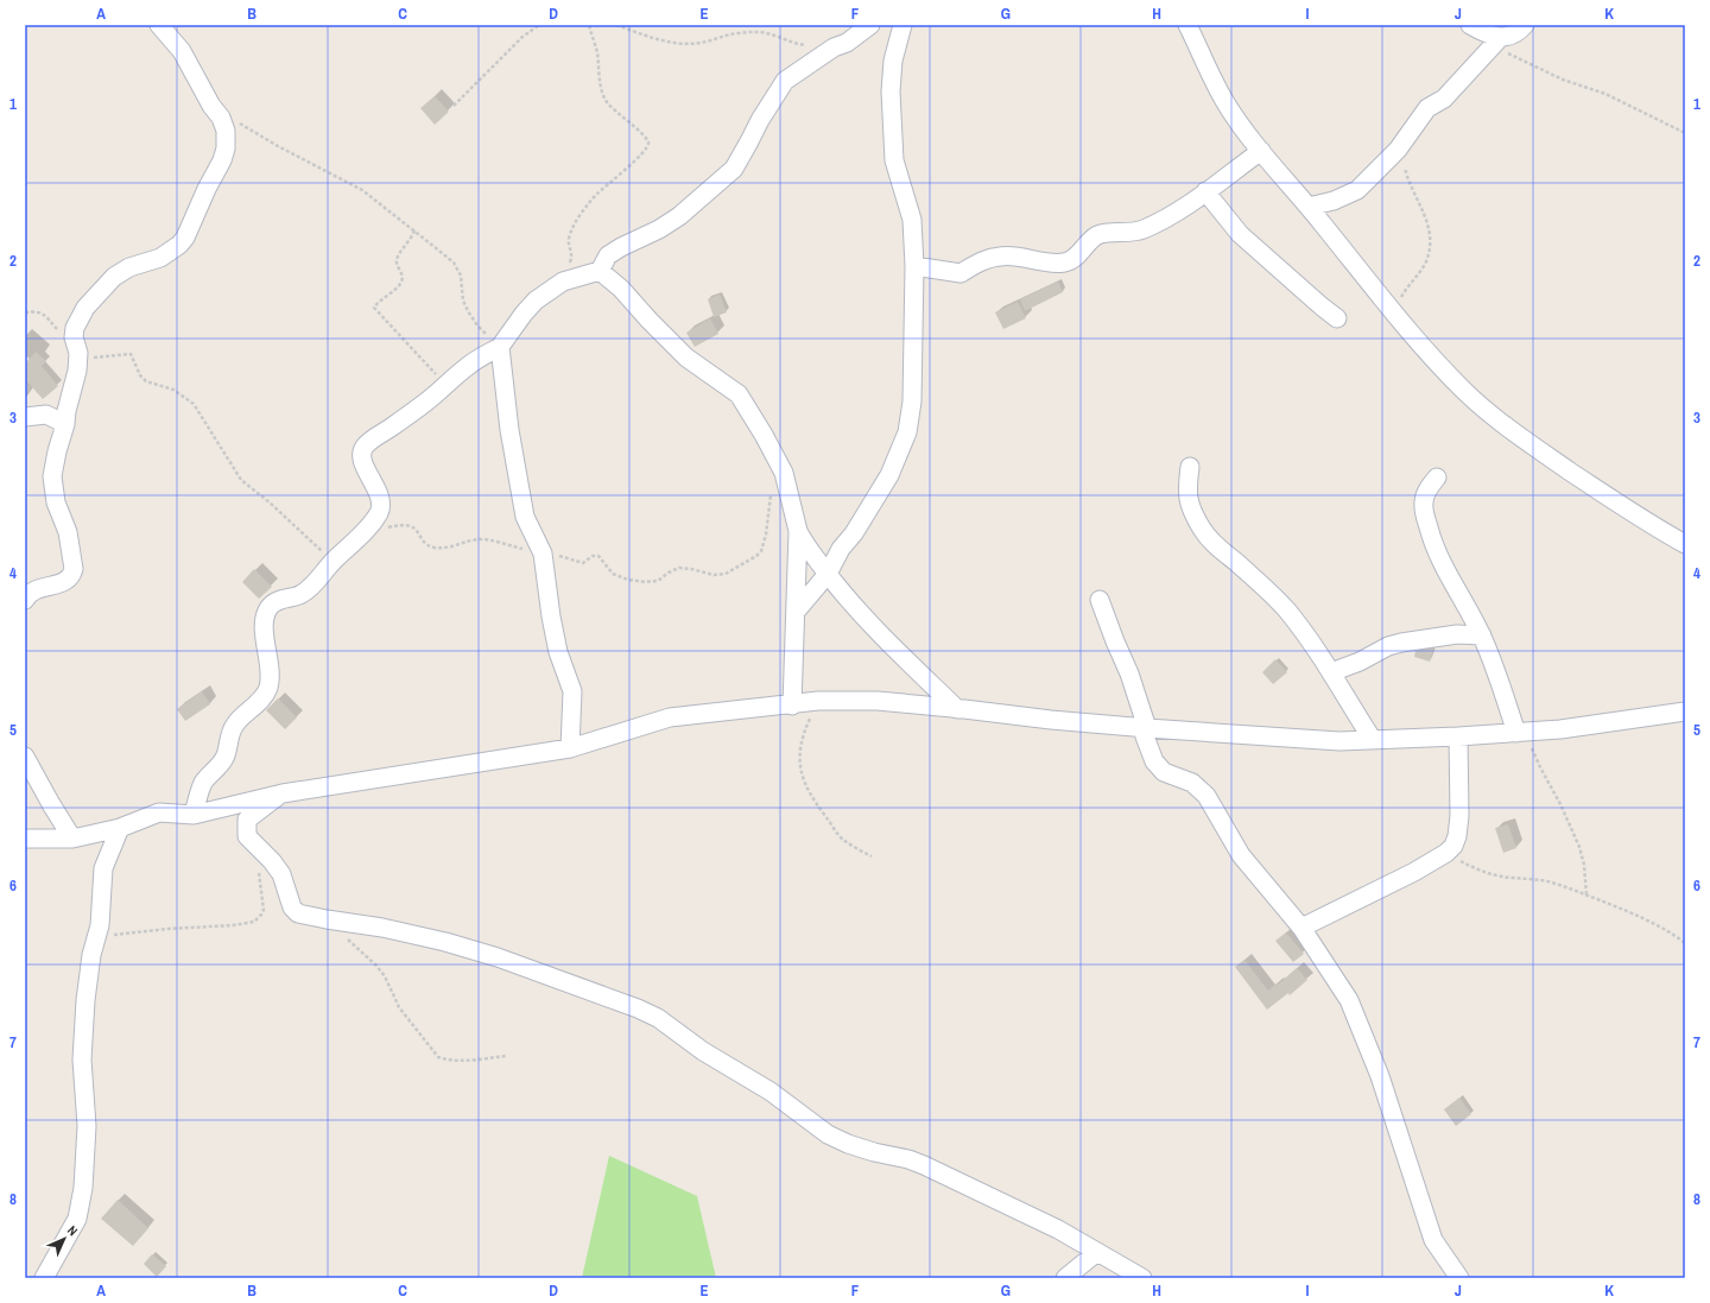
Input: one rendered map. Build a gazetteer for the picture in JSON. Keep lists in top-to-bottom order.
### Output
{
  "north": "top right",
  "grid": {
    "columns": [
      "A",
      "B",
      "C",
      "D",
      "E",
      "F",
      "G",
      "H",
      "I",
      "J",
      "K"
    ],
    "rows": [
      "1",
      "2",
      "3",
      "4",
      "5",
      "6",
      "7",
      "8"
    ]
  }
}
